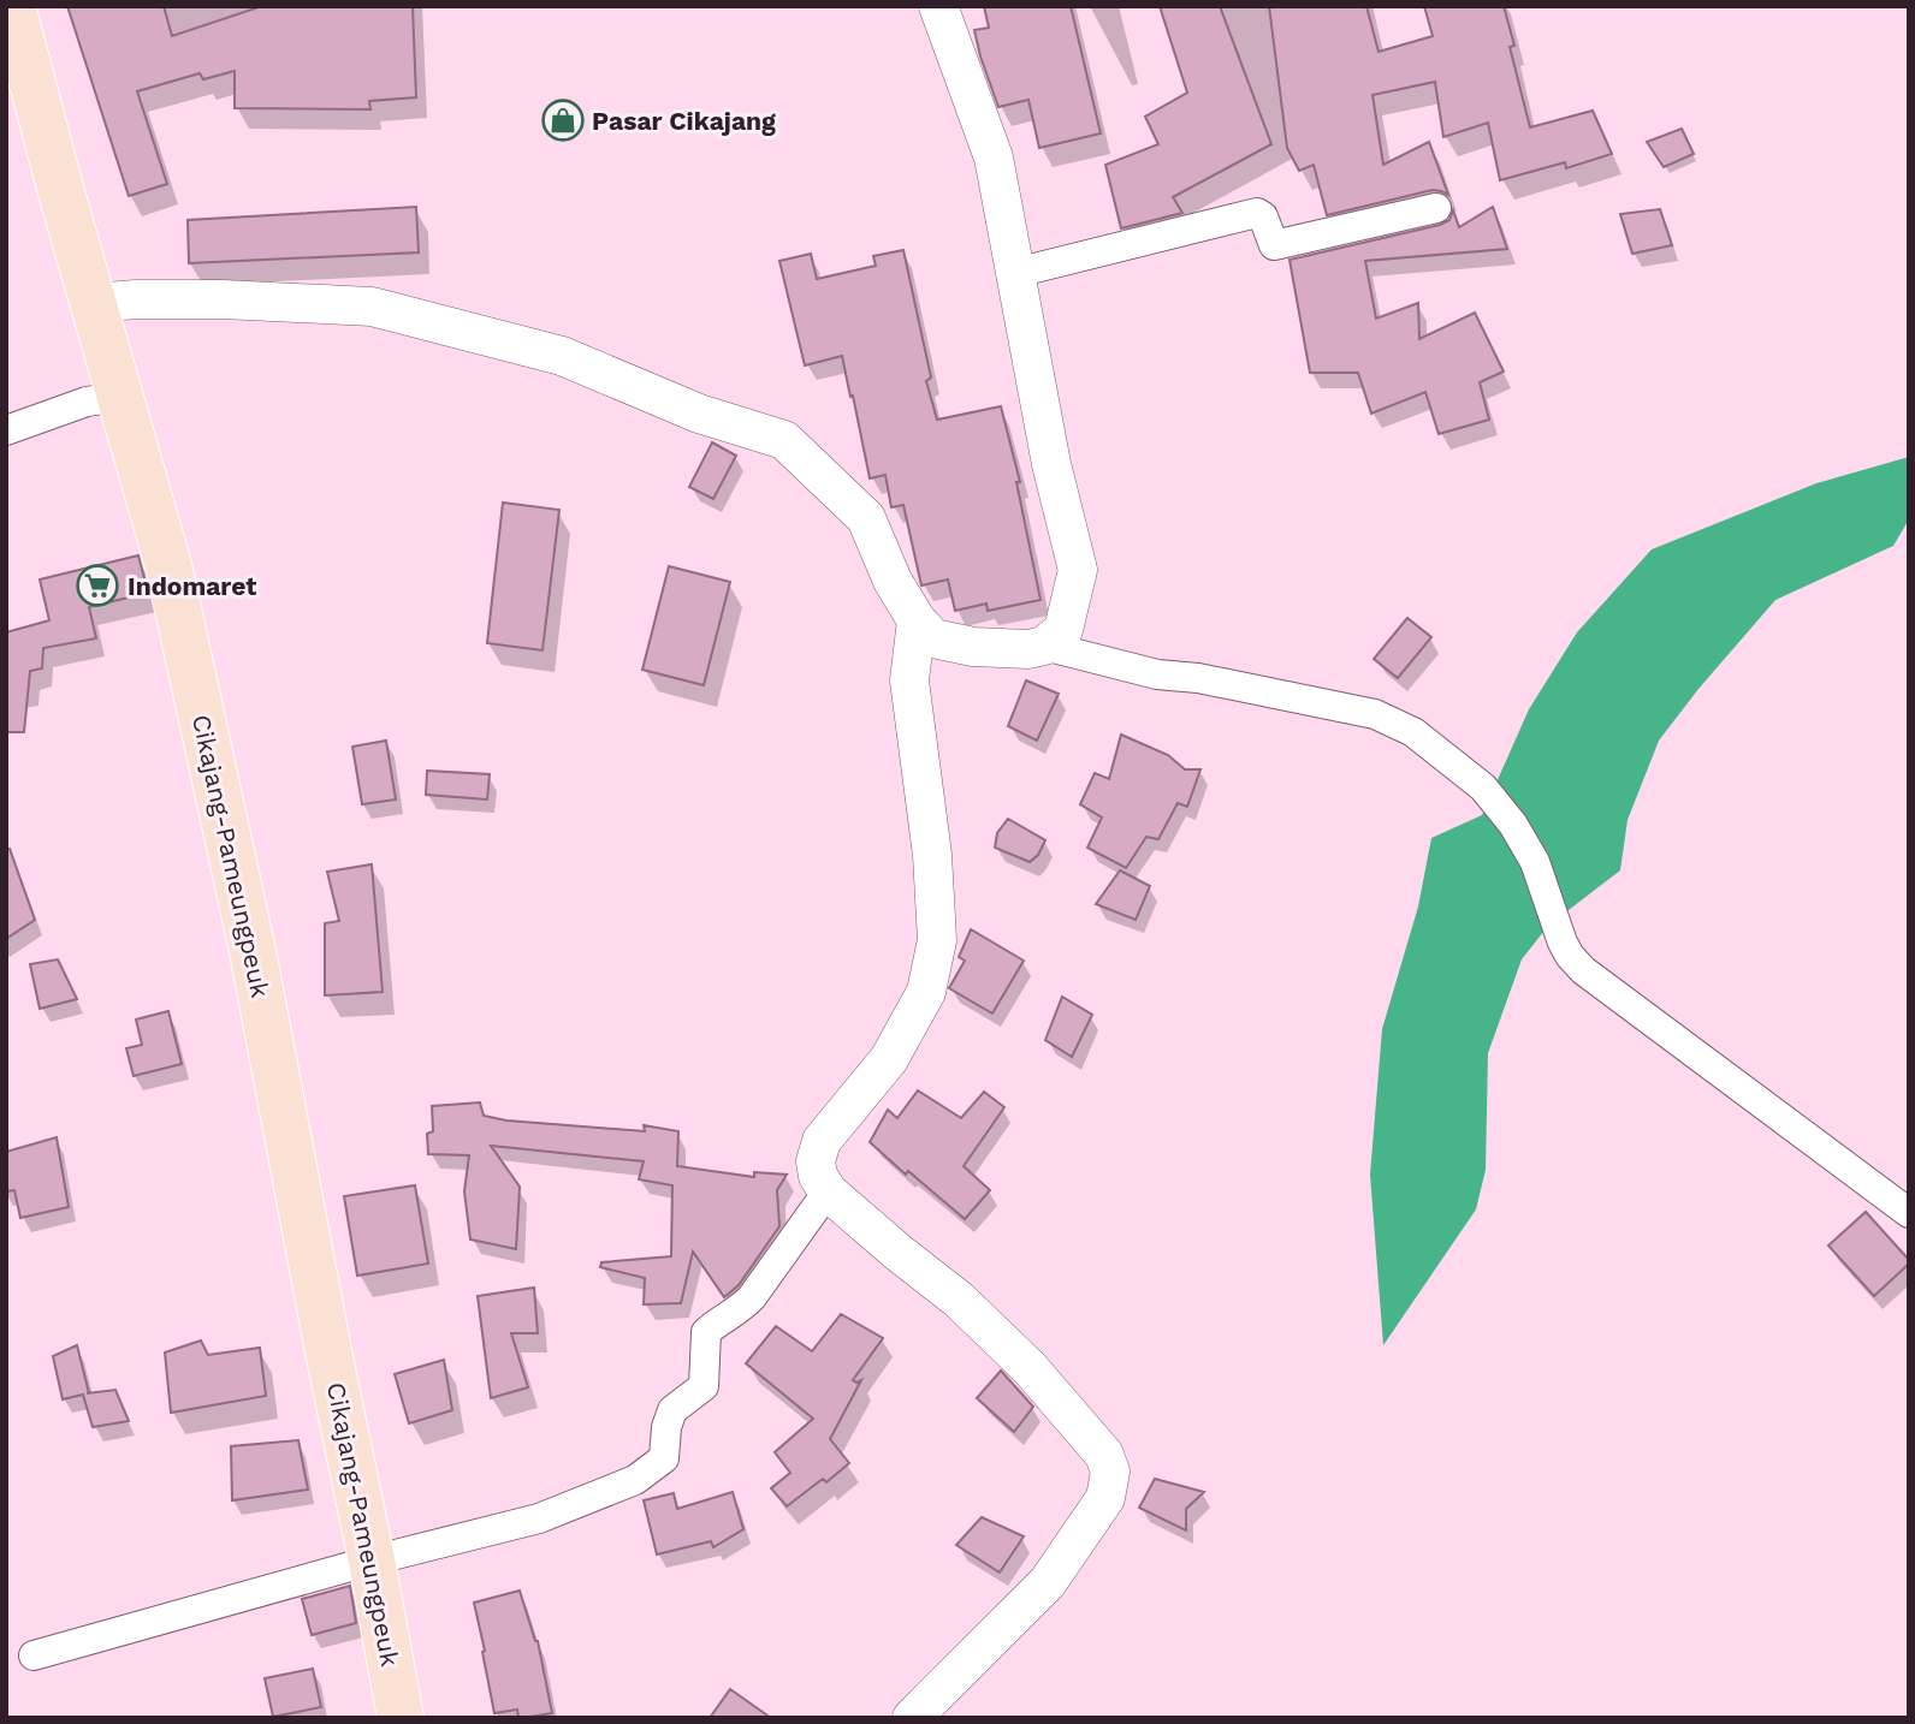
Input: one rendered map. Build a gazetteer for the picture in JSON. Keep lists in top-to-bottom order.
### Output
{
  "streets": {
    "main road": ["Cikajang-Pameungpeuk"]
  },
  "places": {
    "shop": ["Pasar Cikajang"],
    "supermarket": ["Indomaret"]
  }
}
